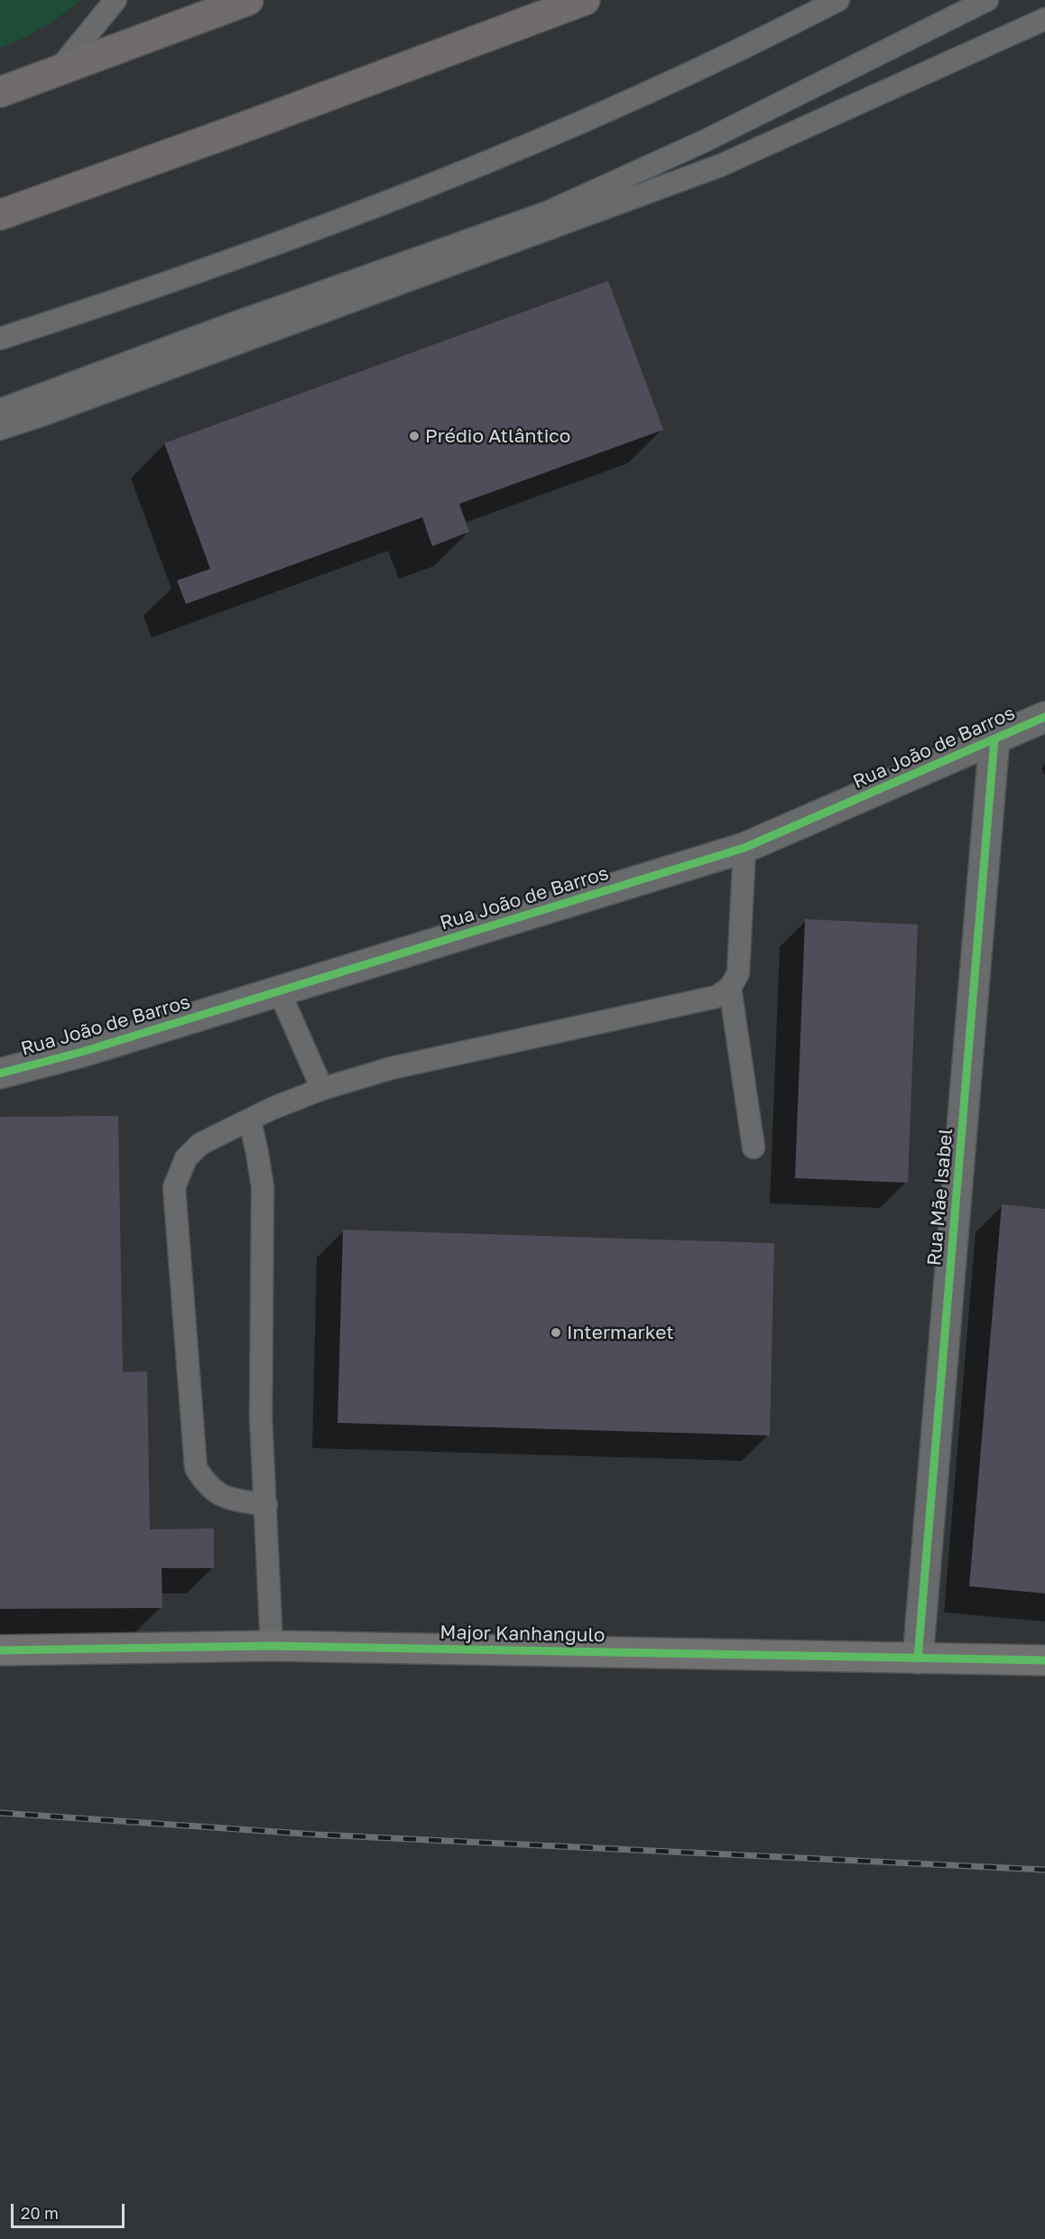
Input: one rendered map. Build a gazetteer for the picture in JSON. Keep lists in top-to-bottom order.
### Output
{
  "streets": {
    "street": ["Rua João de Barros", "Rua Mãe Isabel", "Major Kanhangulo"]
  },
  "crossings": [
    ["Rua João de Barros", "Rua Mãe Isabel"],
    ["Rua Mãe Isabel", "Major Kanhangulo"]
  ],
  "places": ["Prédio Atlântico", "Intermarket"],
  "scale_bar": "20 m"
}
